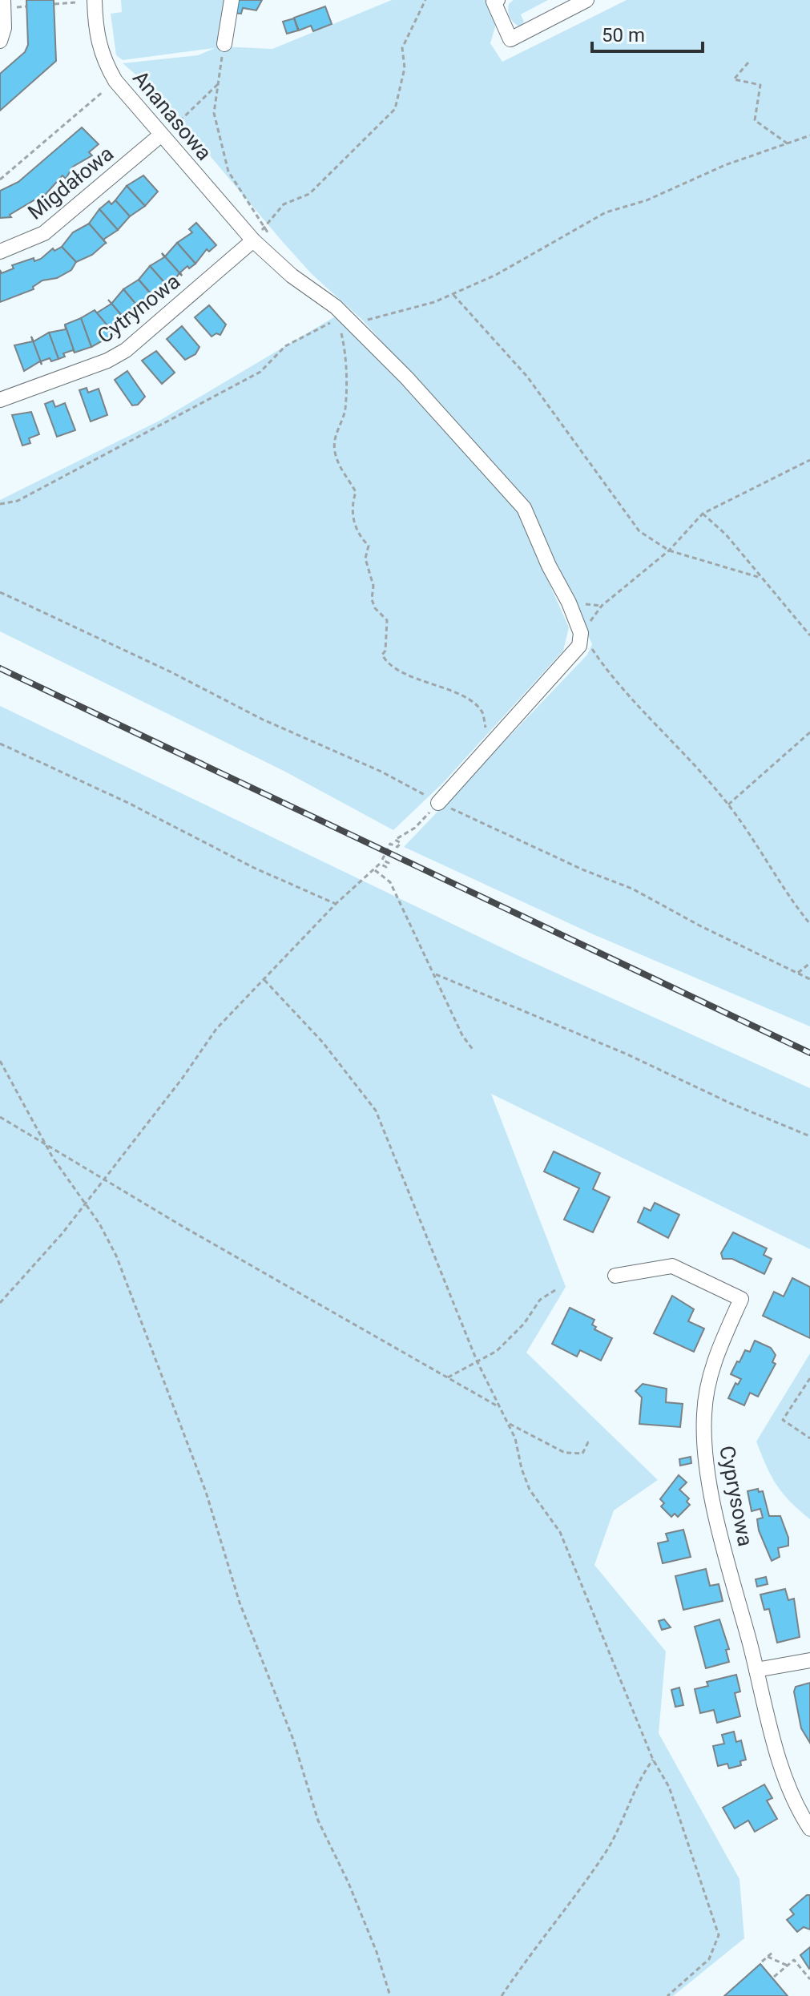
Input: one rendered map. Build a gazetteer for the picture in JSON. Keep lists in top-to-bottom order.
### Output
{
  "streets": {
    "street": [
      "Ananasowa",
      "Migdałowa",
      "Cytrynowa",
      "Cyprysowa"
    ]
  },
  "crossings": [
    ["Ananasowa", "Migdałowa"],
    ["Ananasowa", "Cytrynowa"]
  ],
  "scale_bar": "50 m"
}
